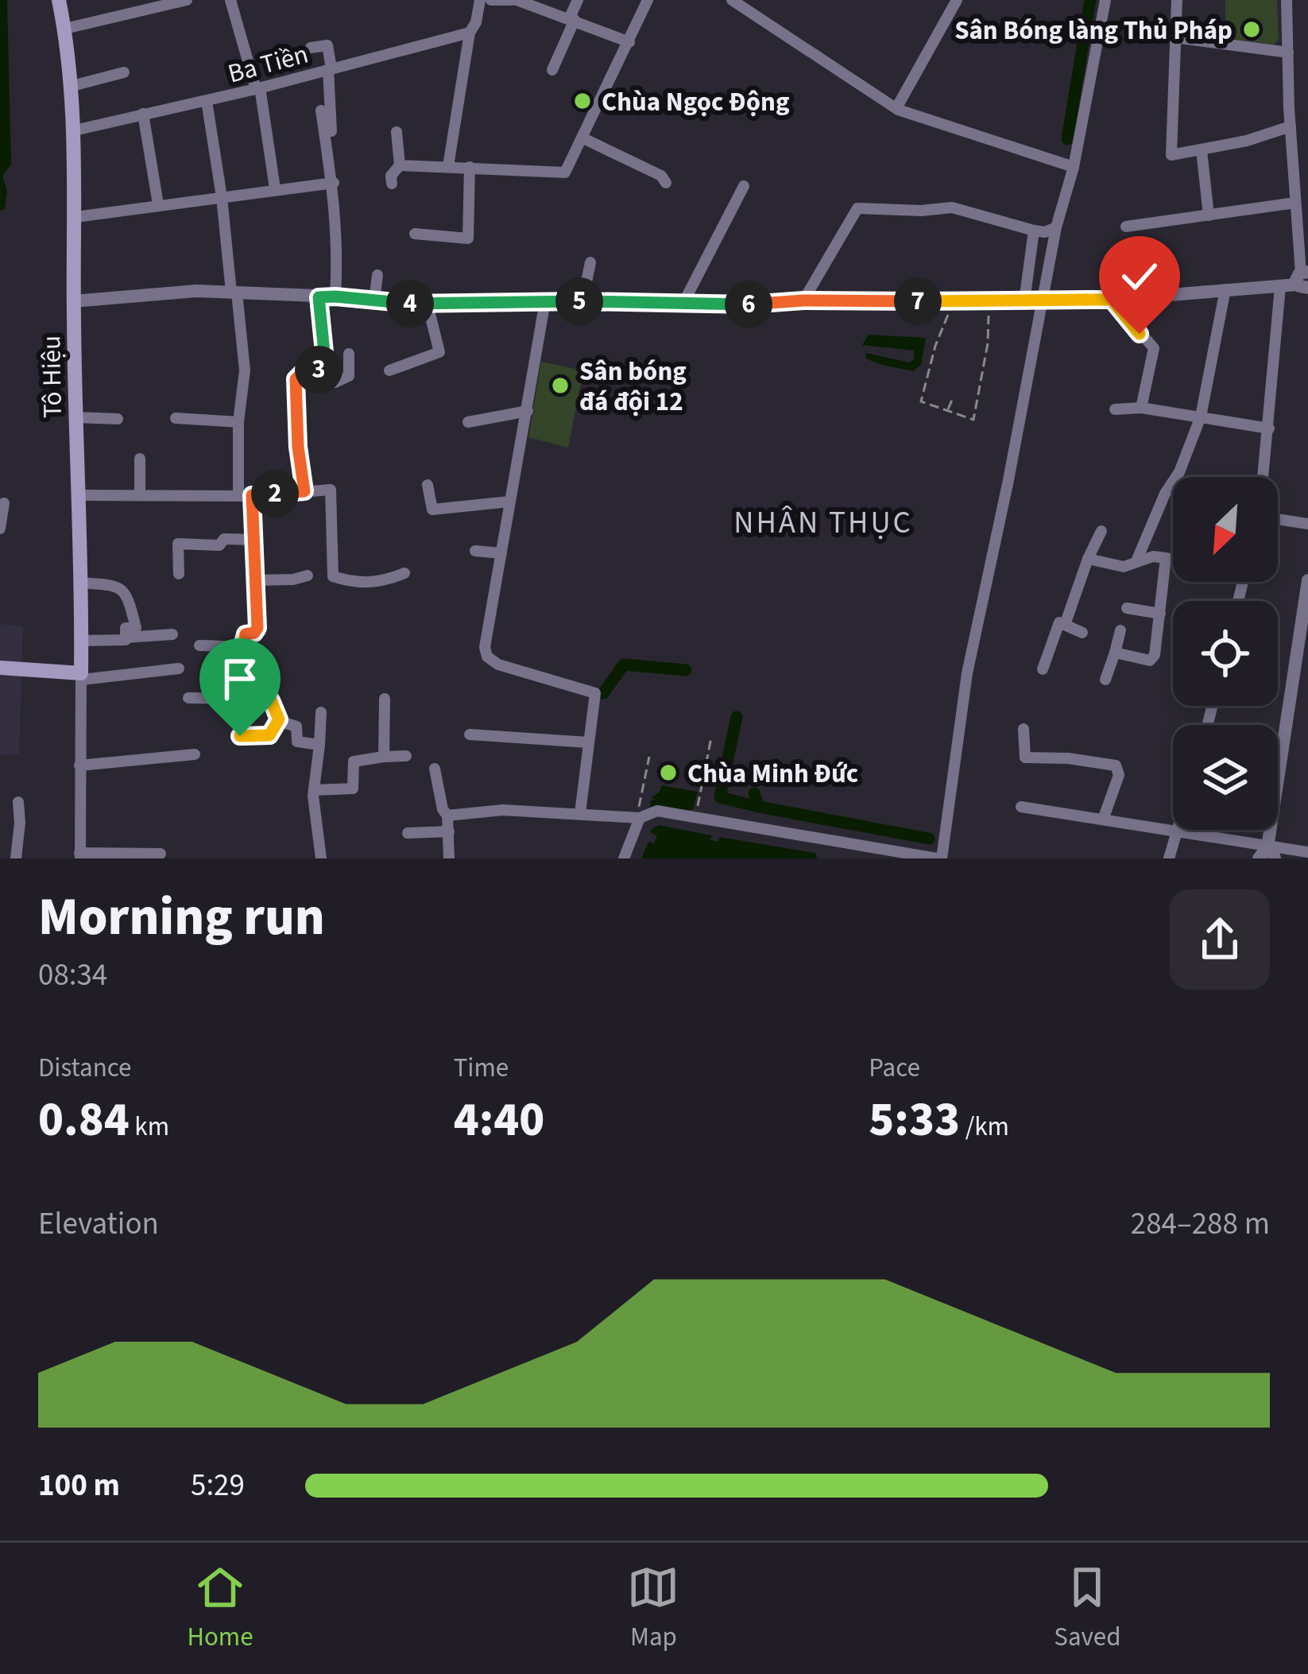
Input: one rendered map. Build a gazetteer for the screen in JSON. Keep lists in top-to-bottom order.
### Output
{
  "streets": {
    "main road": ["Tô Hiệu"],
    "street": ["Ba Tiền"]
  },
  "crossings": [
    ["Ba Tiền", "Tô Hiệu"]
  ],
  "districts": ["NHÂN THỤC"],
  "places": [
    "Sân Bóng làng Thủ Pháp",
    "Chùa Ngọc Động",
    "Sân bóng đá đội 12",
    "Chùa Minh Đức"
  ],
  "north": "bottom left",
  "page": {
    "pins": [
      "5",
      "7",
      "4",
      "6",
      "3",
      "2"
    ],
    "heading": ["Morning run", "08:34"],
    "stats": [
      ["Distance", "0.84 km"],
      ["Time", "4:40"],
      ["Pace", "5:33 /km"]
    ],
    "chart": ["Elevation", "284–288 m"],
    "list": [
      {
        "name": "100 m",
        "note": "5:29"
      }
    ],
    "tabs": ["Home", "Map", "Saved"]
  }
}
